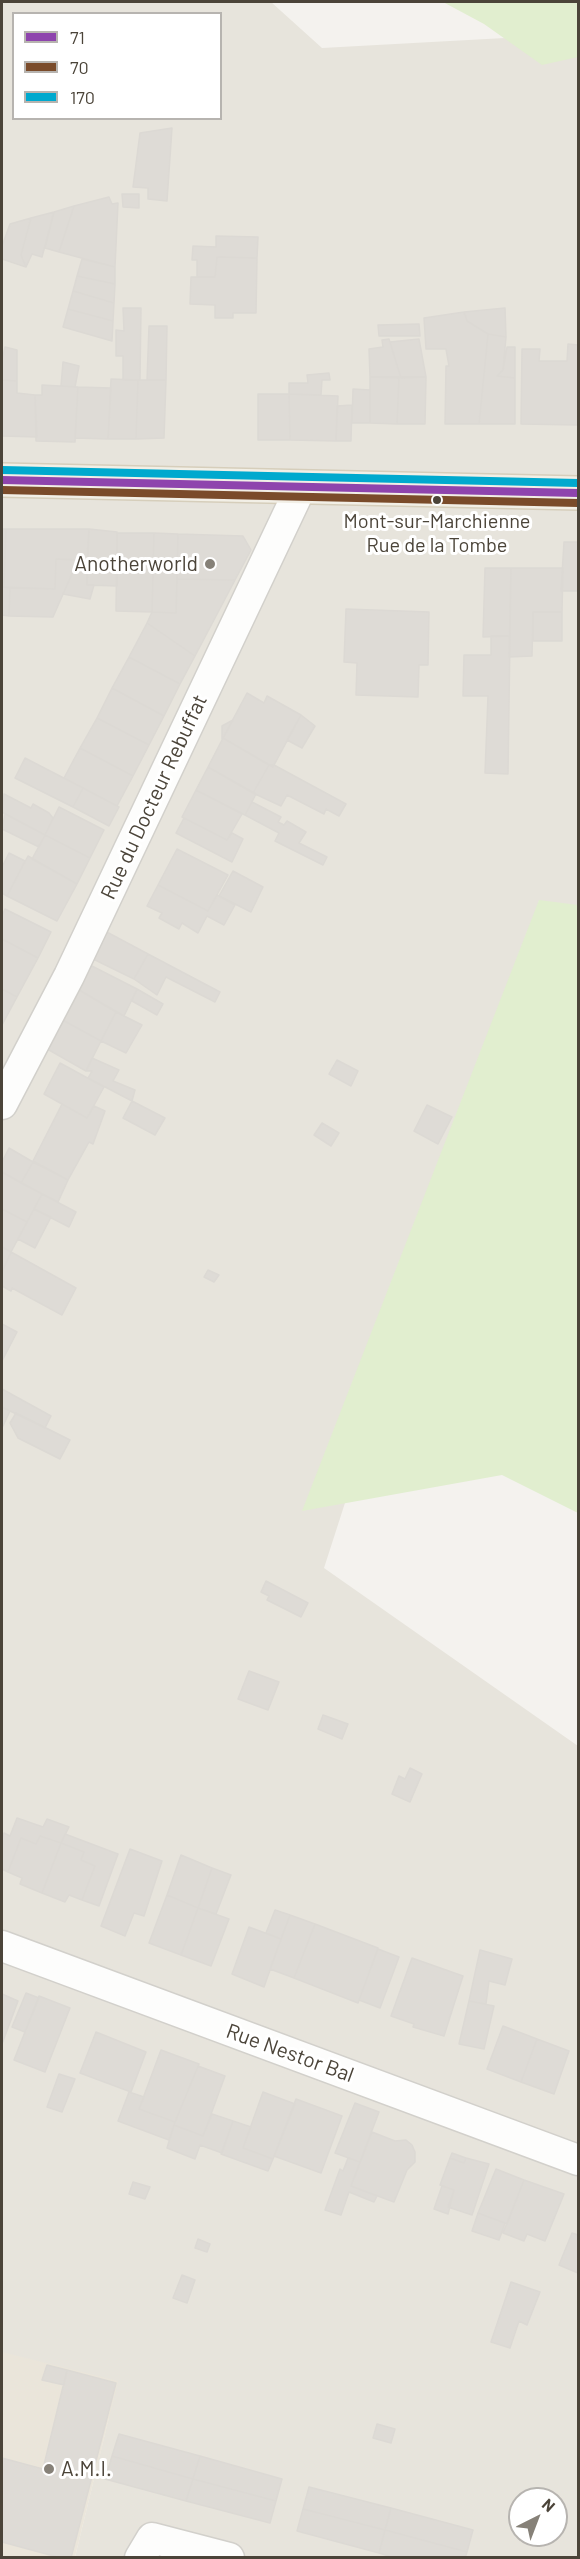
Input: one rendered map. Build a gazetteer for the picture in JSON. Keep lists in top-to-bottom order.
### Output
{
  "streets": {
    "street": ["Rue du Docteur Rebuffat", "Rue Nestor Bal"]
  },
  "places": ["Mont-sur-Marchienne Rue de la Tombe", "Anotherworld", "A.M.I."],
  "lines": ["transit line 170", "transit line 71", "transit line 70"],
  "legend": ["71", "70", "170"],
  "north": "top right"
}
